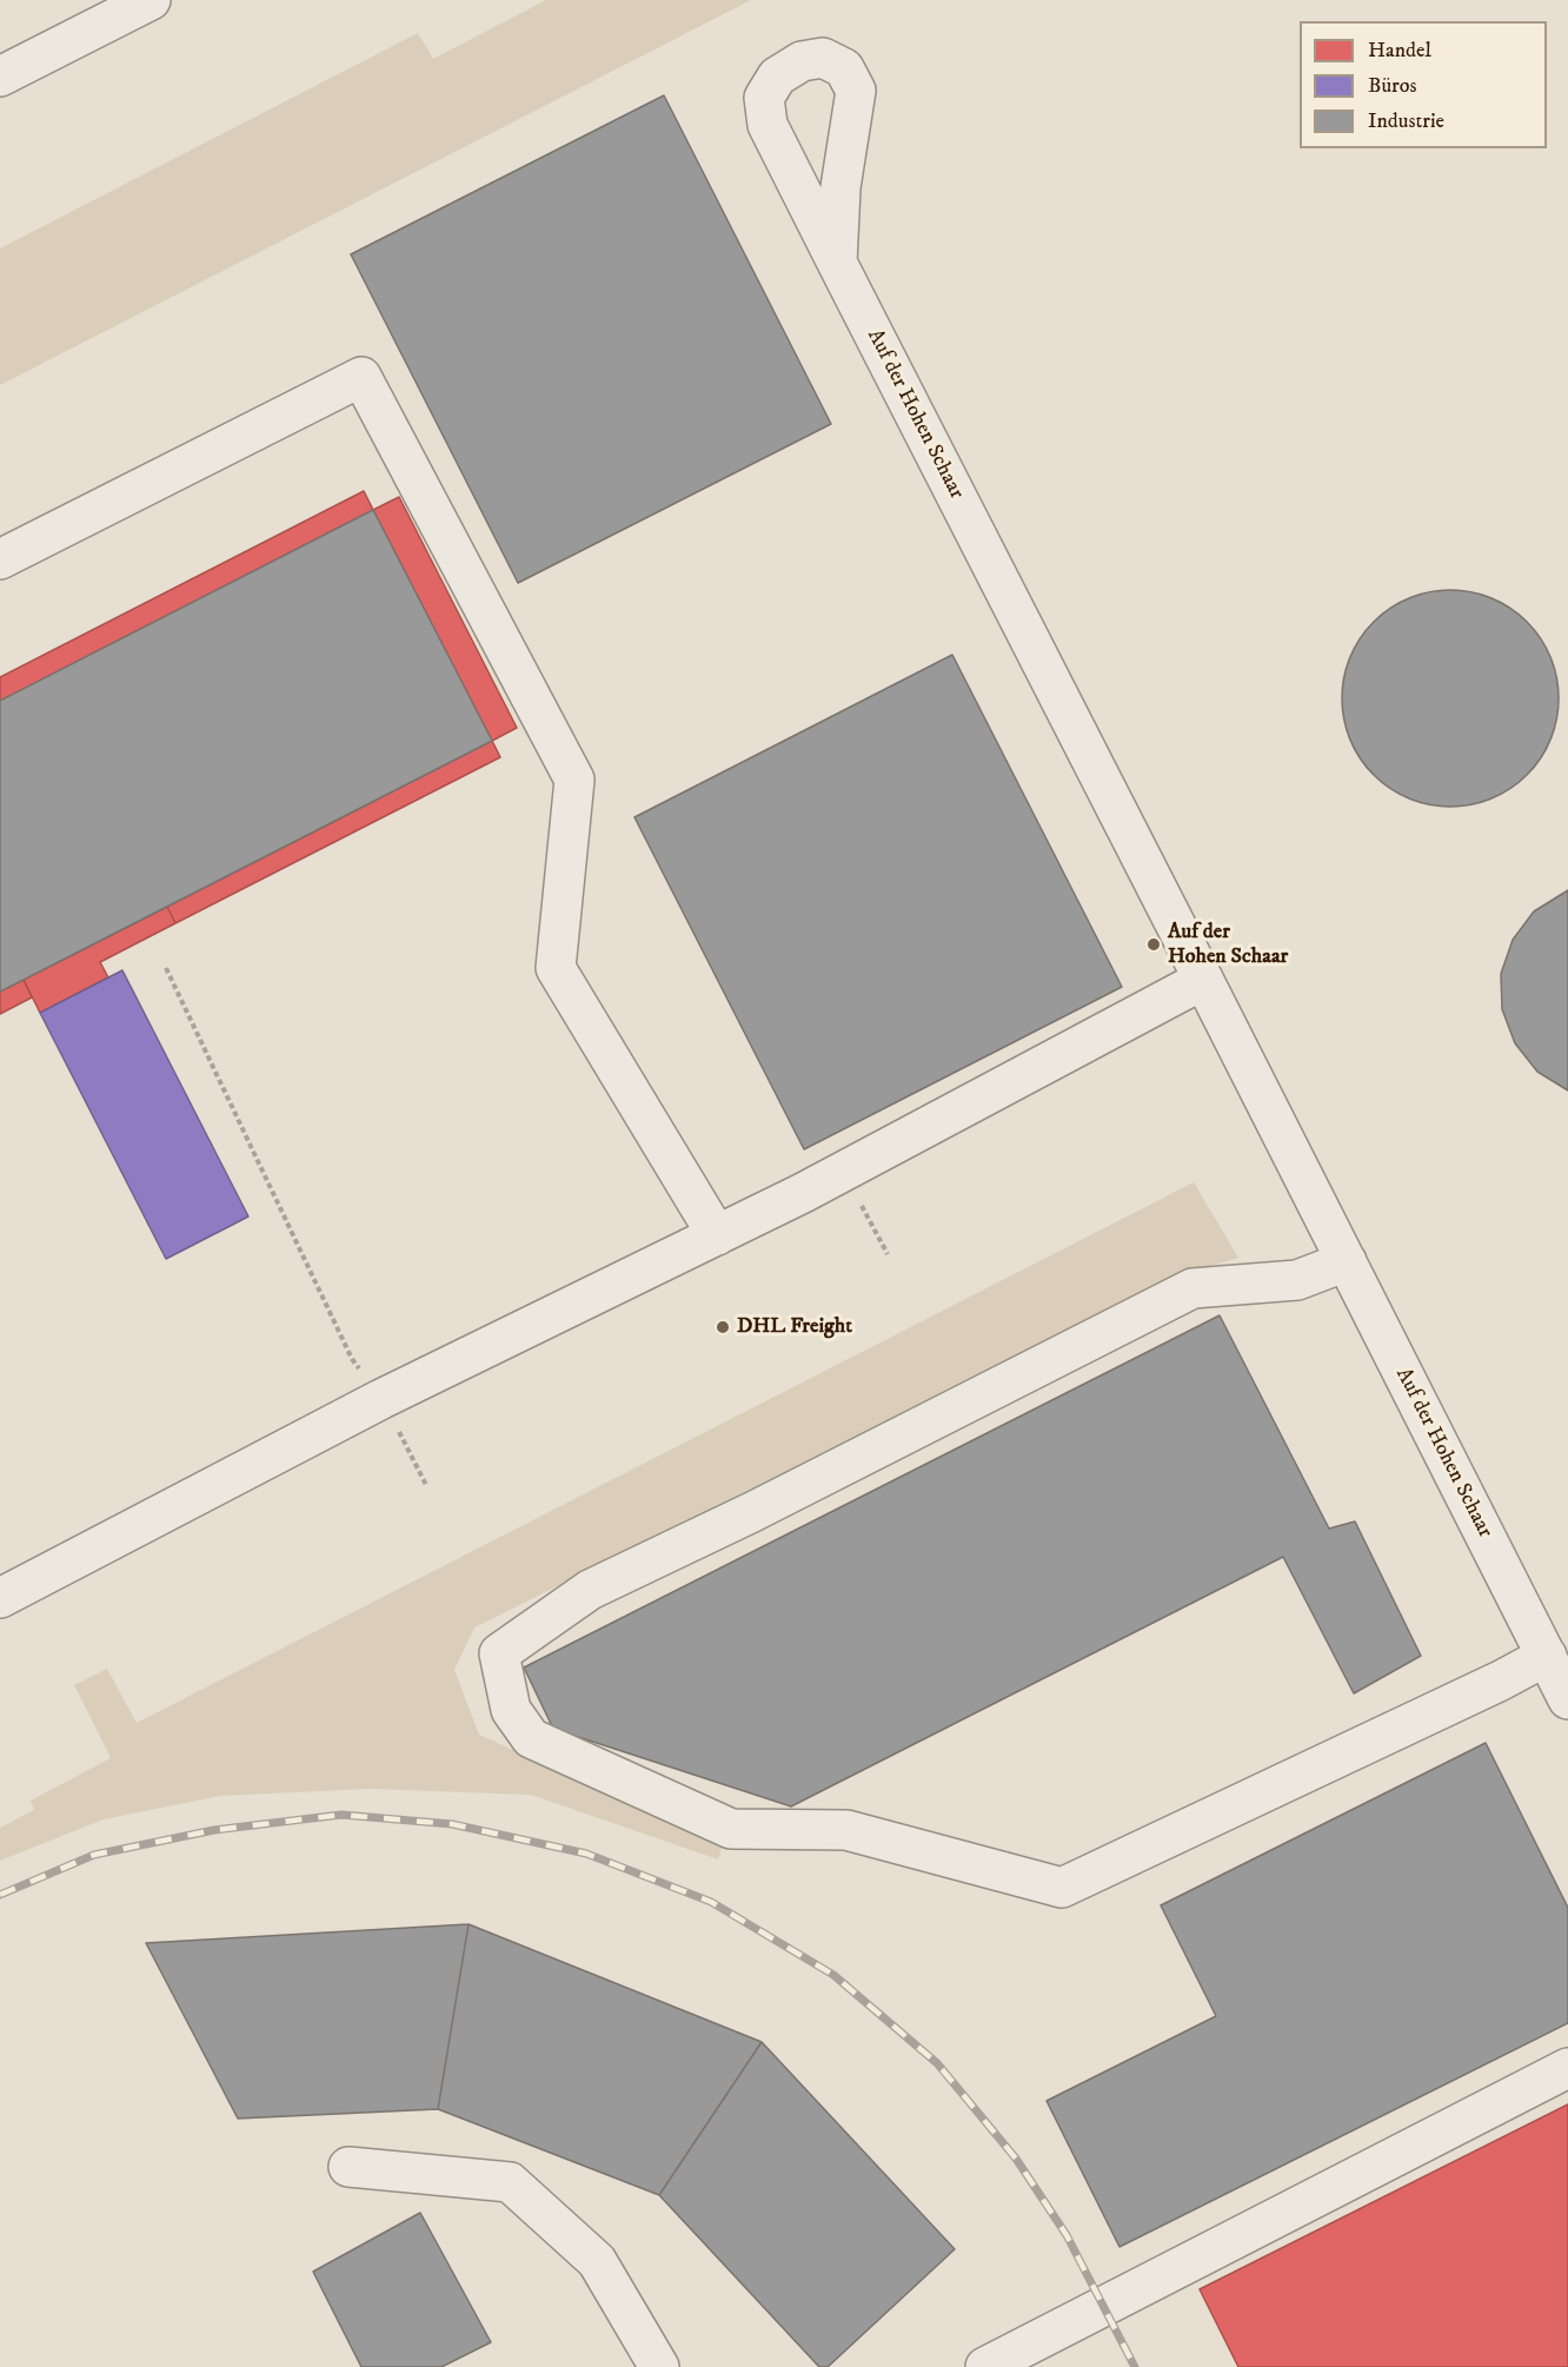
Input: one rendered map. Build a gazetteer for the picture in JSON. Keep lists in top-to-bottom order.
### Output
{
  "streets": {
    "street": ["Auf der Hohen Schaar"]
  },
  "places": ["Auf der Hohen Schaar", "DHL Freight"],
  "legend": ["Handel", "Büros", "Industrie"]
}
